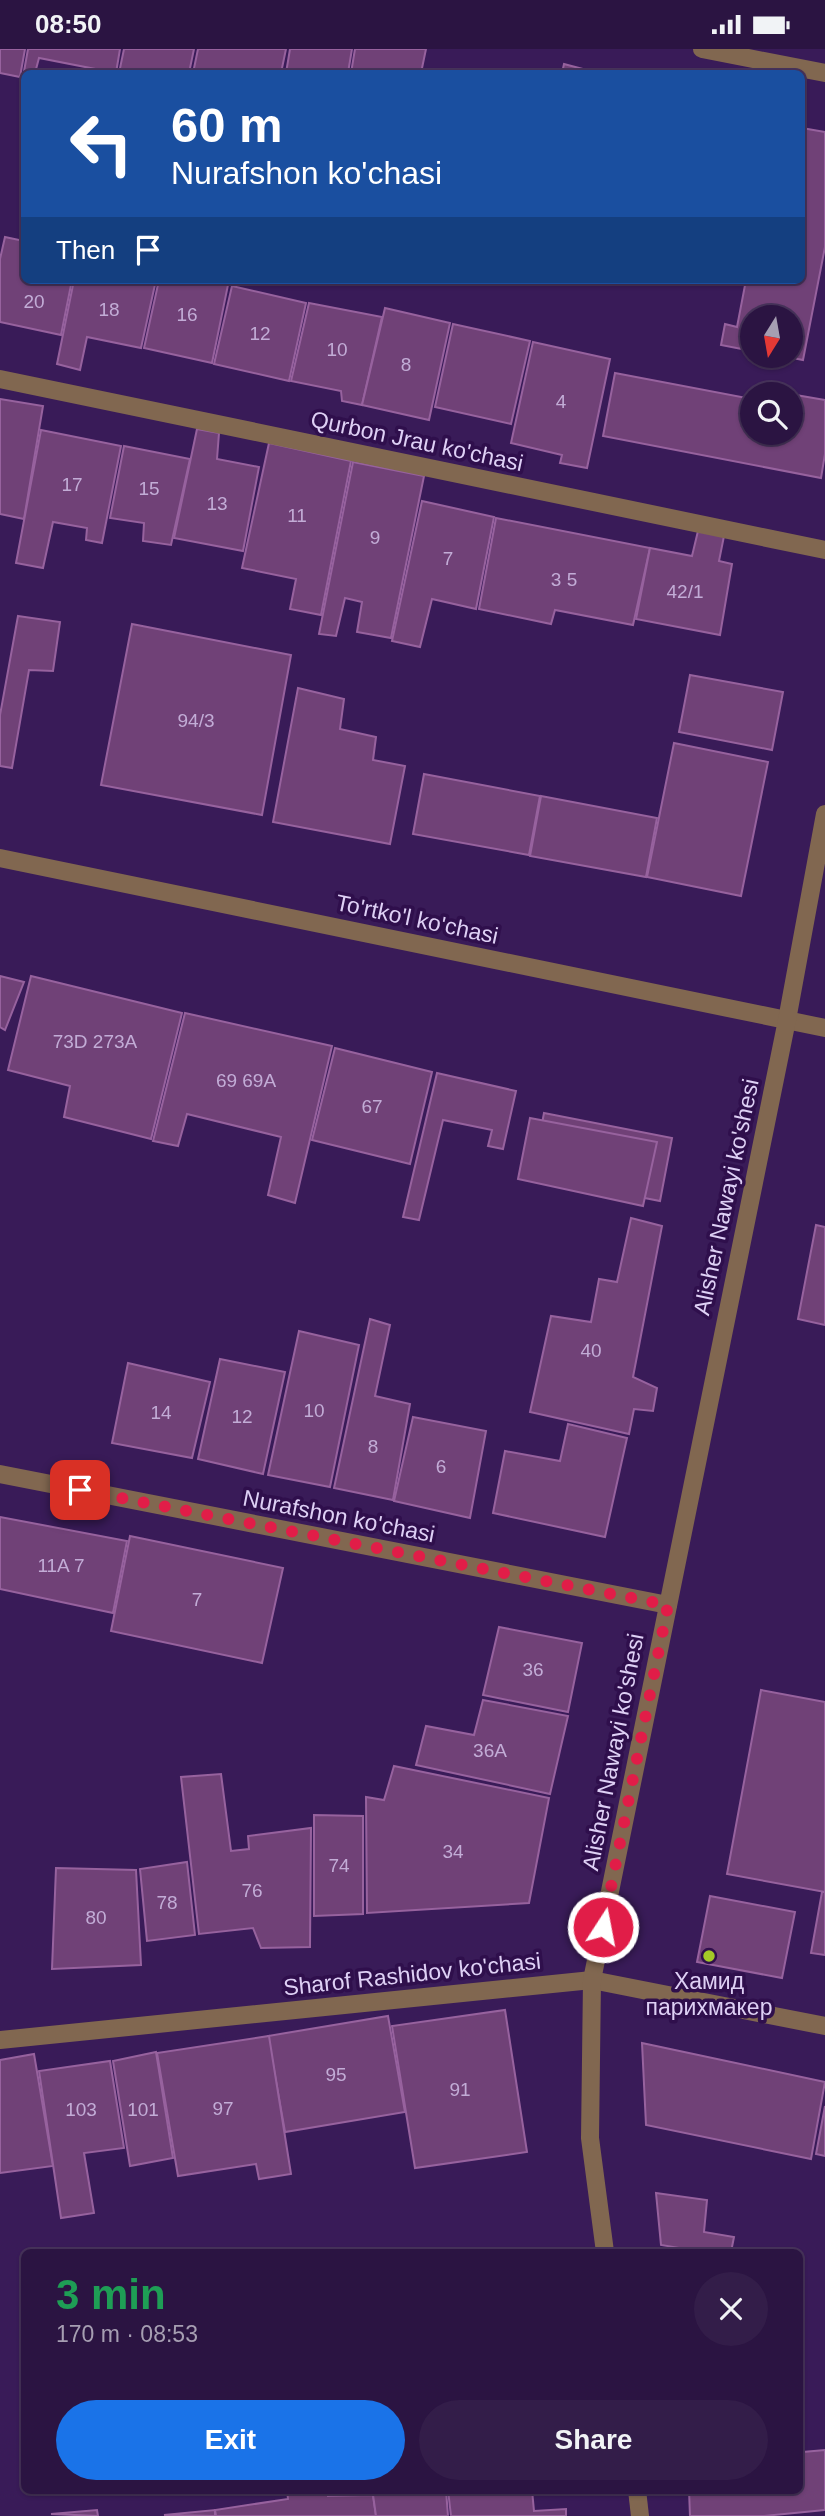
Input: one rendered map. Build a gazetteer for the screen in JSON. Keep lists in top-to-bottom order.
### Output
{
  "streets": {
    "street": [
      "Qurbon Jrau ko'chasi",
      "To'rtko'l ko'chasi",
      "Alisher Nawayi ko'shesi",
      "Nurafshon ko'chasi",
      "Sharof Rashidov ko'chasi"
    ]
  },
  "crossings": [
    ["To'rtko'l ko'chasi", "Alisher Nawayi ko'shesi"],
    ["Alisher Nawayi ko'shesi", "Nurafshon ko'chasi"],
    ["Alisher Nawayi ko'shesi", "Sharof Rashidov ko'chasi"]
  ],
  "places": ["Хамид парихмакер"],
  "house_numbers": [
    "20",
    "18",
    "16",
    "12",
    "10",
    "8",
    "4",
    "17",
    "15",
    "13",
    "11",
    "9",
    "7",
    "3 5",
    "42/1",
    "94/3",
    "73D 273A",
    "69 69A",
    "67",
    "40",
    "10",
    "14",
    "12",
    "8",
    "6",
    "11A 7",
    "7",
    "36",
    "36A",
    "34",
    "74",
    "76",
    "78",
    "80",
    "95",
    "91",
    "97",
    "103",
    "101"
  ],
  "north": "bottom",
  "page": {
    "status": "08:50",
    "turn": ["60 m", "Nurafshon ko'chasi"],
    "then": "Then",
    "heading": ["3 min", "170 m · 08:53"],
    "buttons": ["Exit", "Share"]
  }
}
